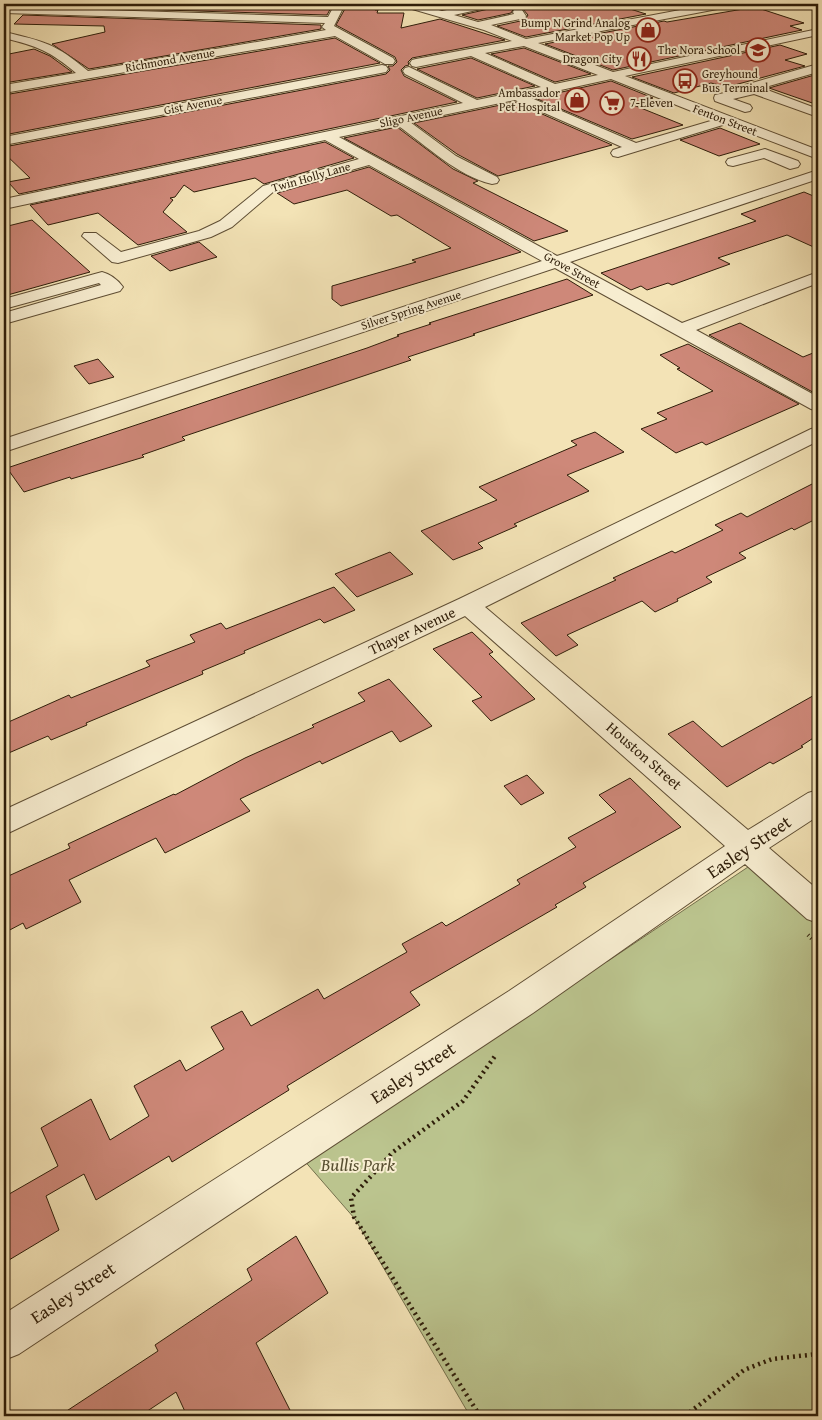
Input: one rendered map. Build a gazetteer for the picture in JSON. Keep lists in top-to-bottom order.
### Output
{
  "streets": {
    "street": [
      "Richmond Avenue",
      "Gist Avenue",
      "Sligo Avenue",
      "Fenton Street",
      "Twin Holly Lane",
      "Grove Street",
      "Silver Spring Avenue",
      "Thayer Avenue",
      "Houston Street",
      "Easley Street"
    ]
  },
  "crossings": [
    ["Gist Avenue", "Fenton Street"],
    ["Sligo Avenue", "Fenton Street"],
    ["Sligo Avenue", "Grove Street"],
    ["Twin Holly Lane", "Grove Street"],
    ["Grove Street", "Silver Spring Avenue"],
    ["Thayer Avenue", "Houston Street"],
    ["Houston Street", "Easley Street"]
  ],
  "parks": ["Bullis Park"],
  "places": {
    "shop": ["Bump N Grind Analog Market Pop Up", "Ambassador Pet Hospital"],
    "school or university": ["The Nora School"],
    "restaurant": ["Dragon City"],
    "bus stop": ["Greyhound Bus Terminal"],
    "supermarket": ["7-Eleven"]
  }
}
